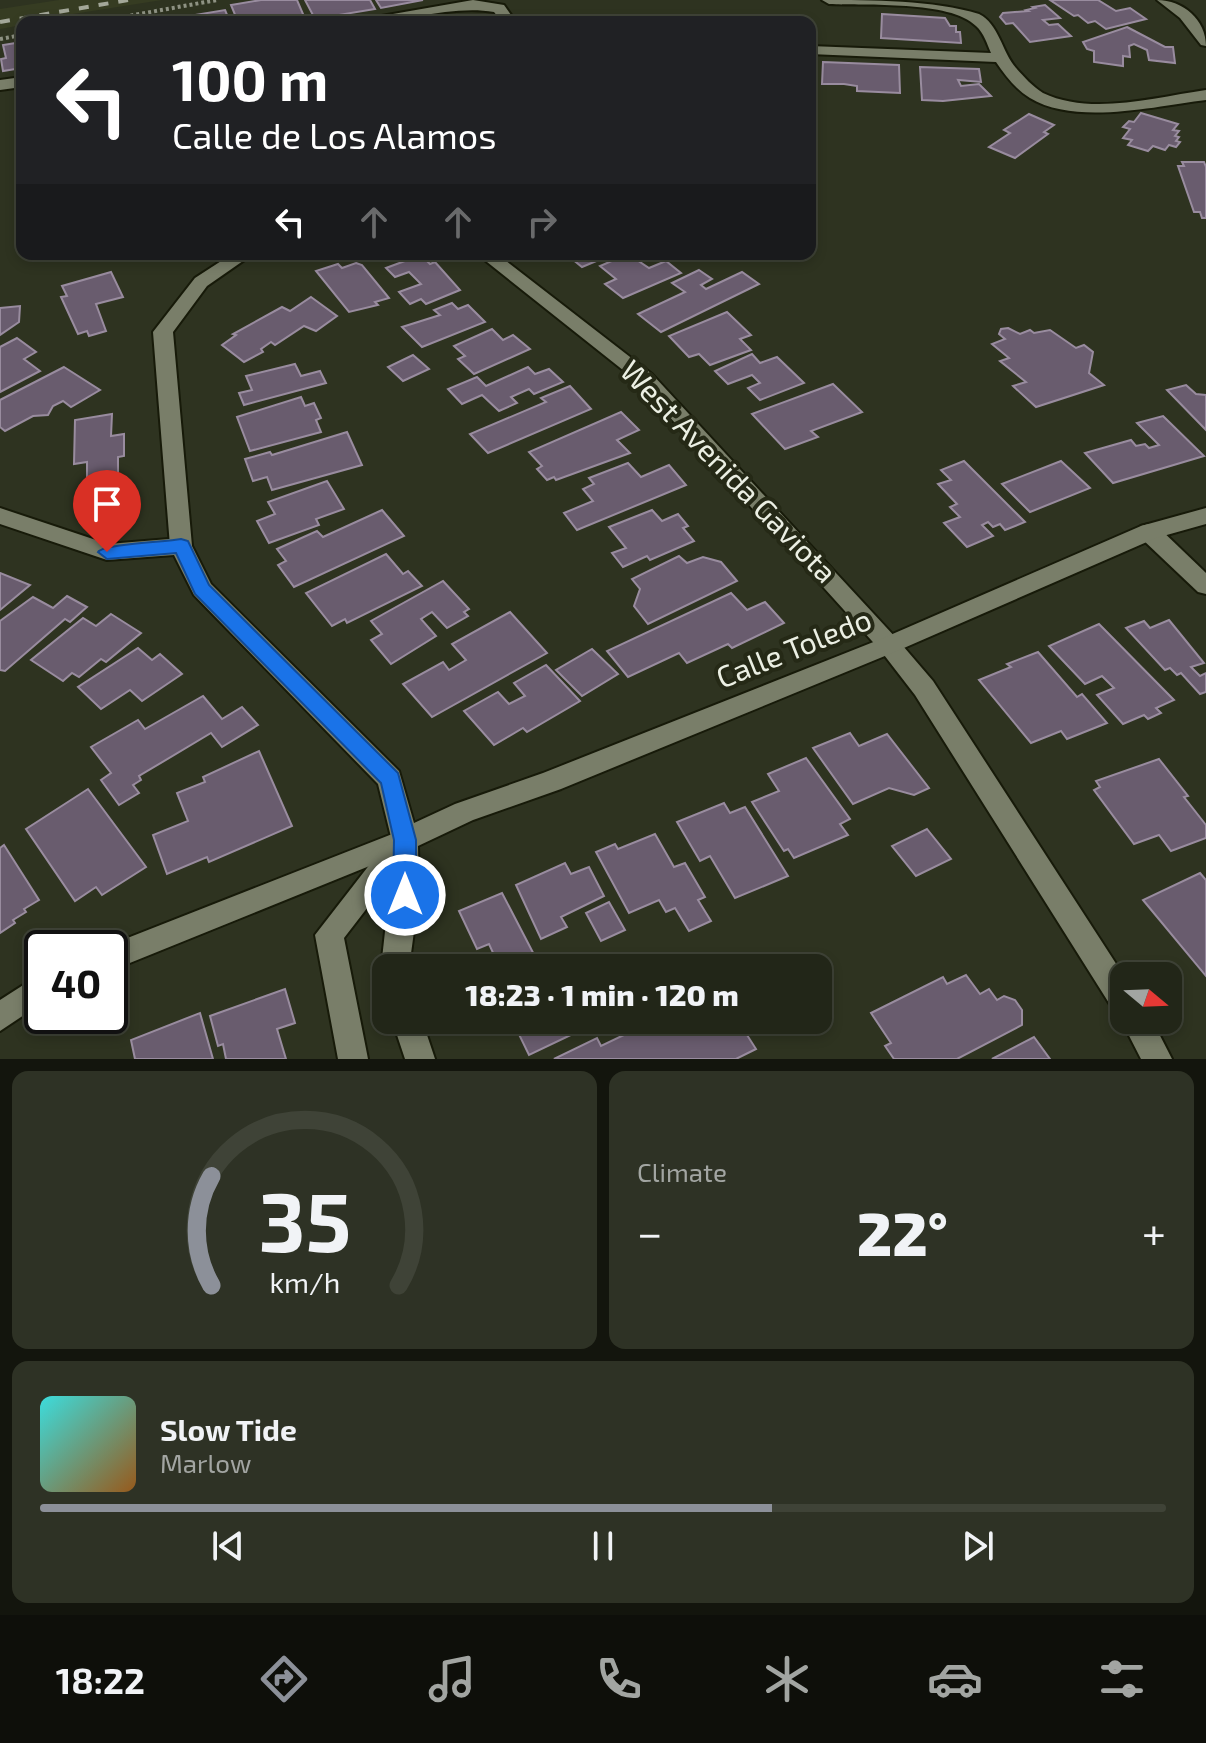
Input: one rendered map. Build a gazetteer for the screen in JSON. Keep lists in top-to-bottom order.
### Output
{
  "streets": {
    "street": ["West Avenida Gaviota", "Calle Toledo"]
  },
  "crossings": [
    ["West Avenida Gaviota", "Calle Toledo"]
  ],
  "north": "right",
  "page": {
    "turn": ["100 m", "Calle de Los Alamos"],
    "limit": "40",
    "trip": "18:23 · 1 min · 120 m",
    "tile": "Climate",
    "heat": ["−", "22°", "+"],
    "song": ["Slow Tide", "Marlow"],
    "tabs": "18:22",
    "gauge": ["35", "km/h"]
  }
}
